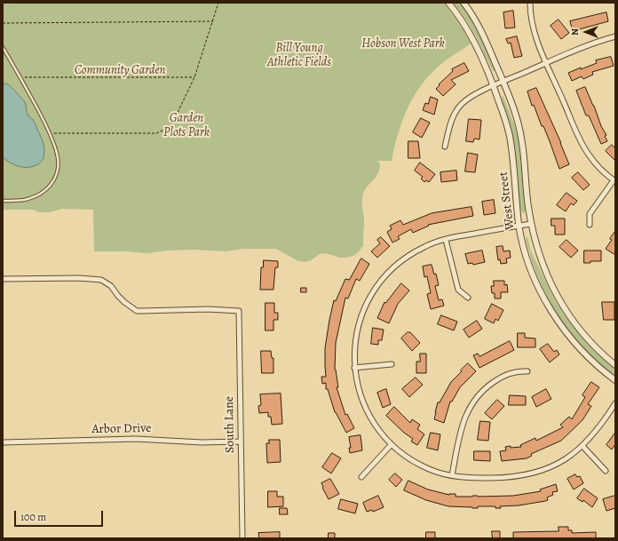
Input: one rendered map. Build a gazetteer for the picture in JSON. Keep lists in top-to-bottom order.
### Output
{
  "streets": {
    "street": ["West Street", "South Lane", "Arbor Drive"]
  },
  "crossings": [
    ["South Lane", "Arbor Drive"]
  ],
  "parks": [
    "Hobson West Park",
    "Bill Young Athletic Fields",
    "Community Garden",
    "Garden Plots Park"
  ],
  "scale_bar": "100 m",
  "north": "left"
}
